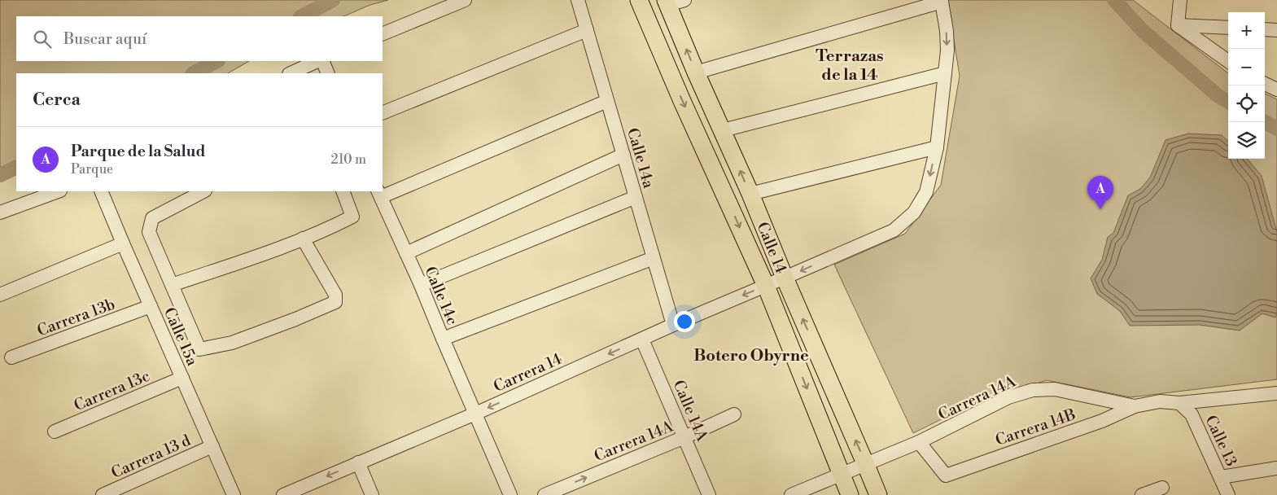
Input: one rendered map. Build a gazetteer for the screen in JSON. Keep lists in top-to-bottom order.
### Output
{
  "streets": {
    "main road": ["Calle 14"],
    "street": [
      "Calle 14a",
      "Calle 14c",
      "Carrera 13b",
      "Calle 15a",
      "Carrera 14",
      "Carrera 13c",
      "Carrera 14A",
      "Calle 14A",
      "Carrera 14B",
      "Calle 13",
      "Carrera 13 d"
    ]
  },
  "crossings": [
    ["Calle 14a", "Carrera 14"],
    ["Calle 14", "Carrera 14"],
    ["Calle 14", "Carrera 14A"],
    ["Calle 14c", "Carrera 14"],
    ["Carrera 13b", "Calle 15a"],
    ["Calle 15a", "Carrera 13c"],
    ["Calle 15a", "Carrera 13 d"],
    ["Carrera 14", "Calle 14A"],
    ["Carrera 14A", "Calle 14A"],
    ["Carrera 14A", "Carrera 14B"],
    ["Carrera 14A", "Calle 13"]
  ],
  "districts": ["Terrazas de la 14", "Botero Obyrne"],
  "page": {
    "map_buttons": ["+", "−"],
    "search": "Buscar aquí",
    "heading": "Cerca",
    "list": [
      {
        "mark": "A",
        "name": "Parque de la Salud",
        "note": "Parque",
        "value": "210 m"
      }
    ],
    "pins": "A"
  }
}
